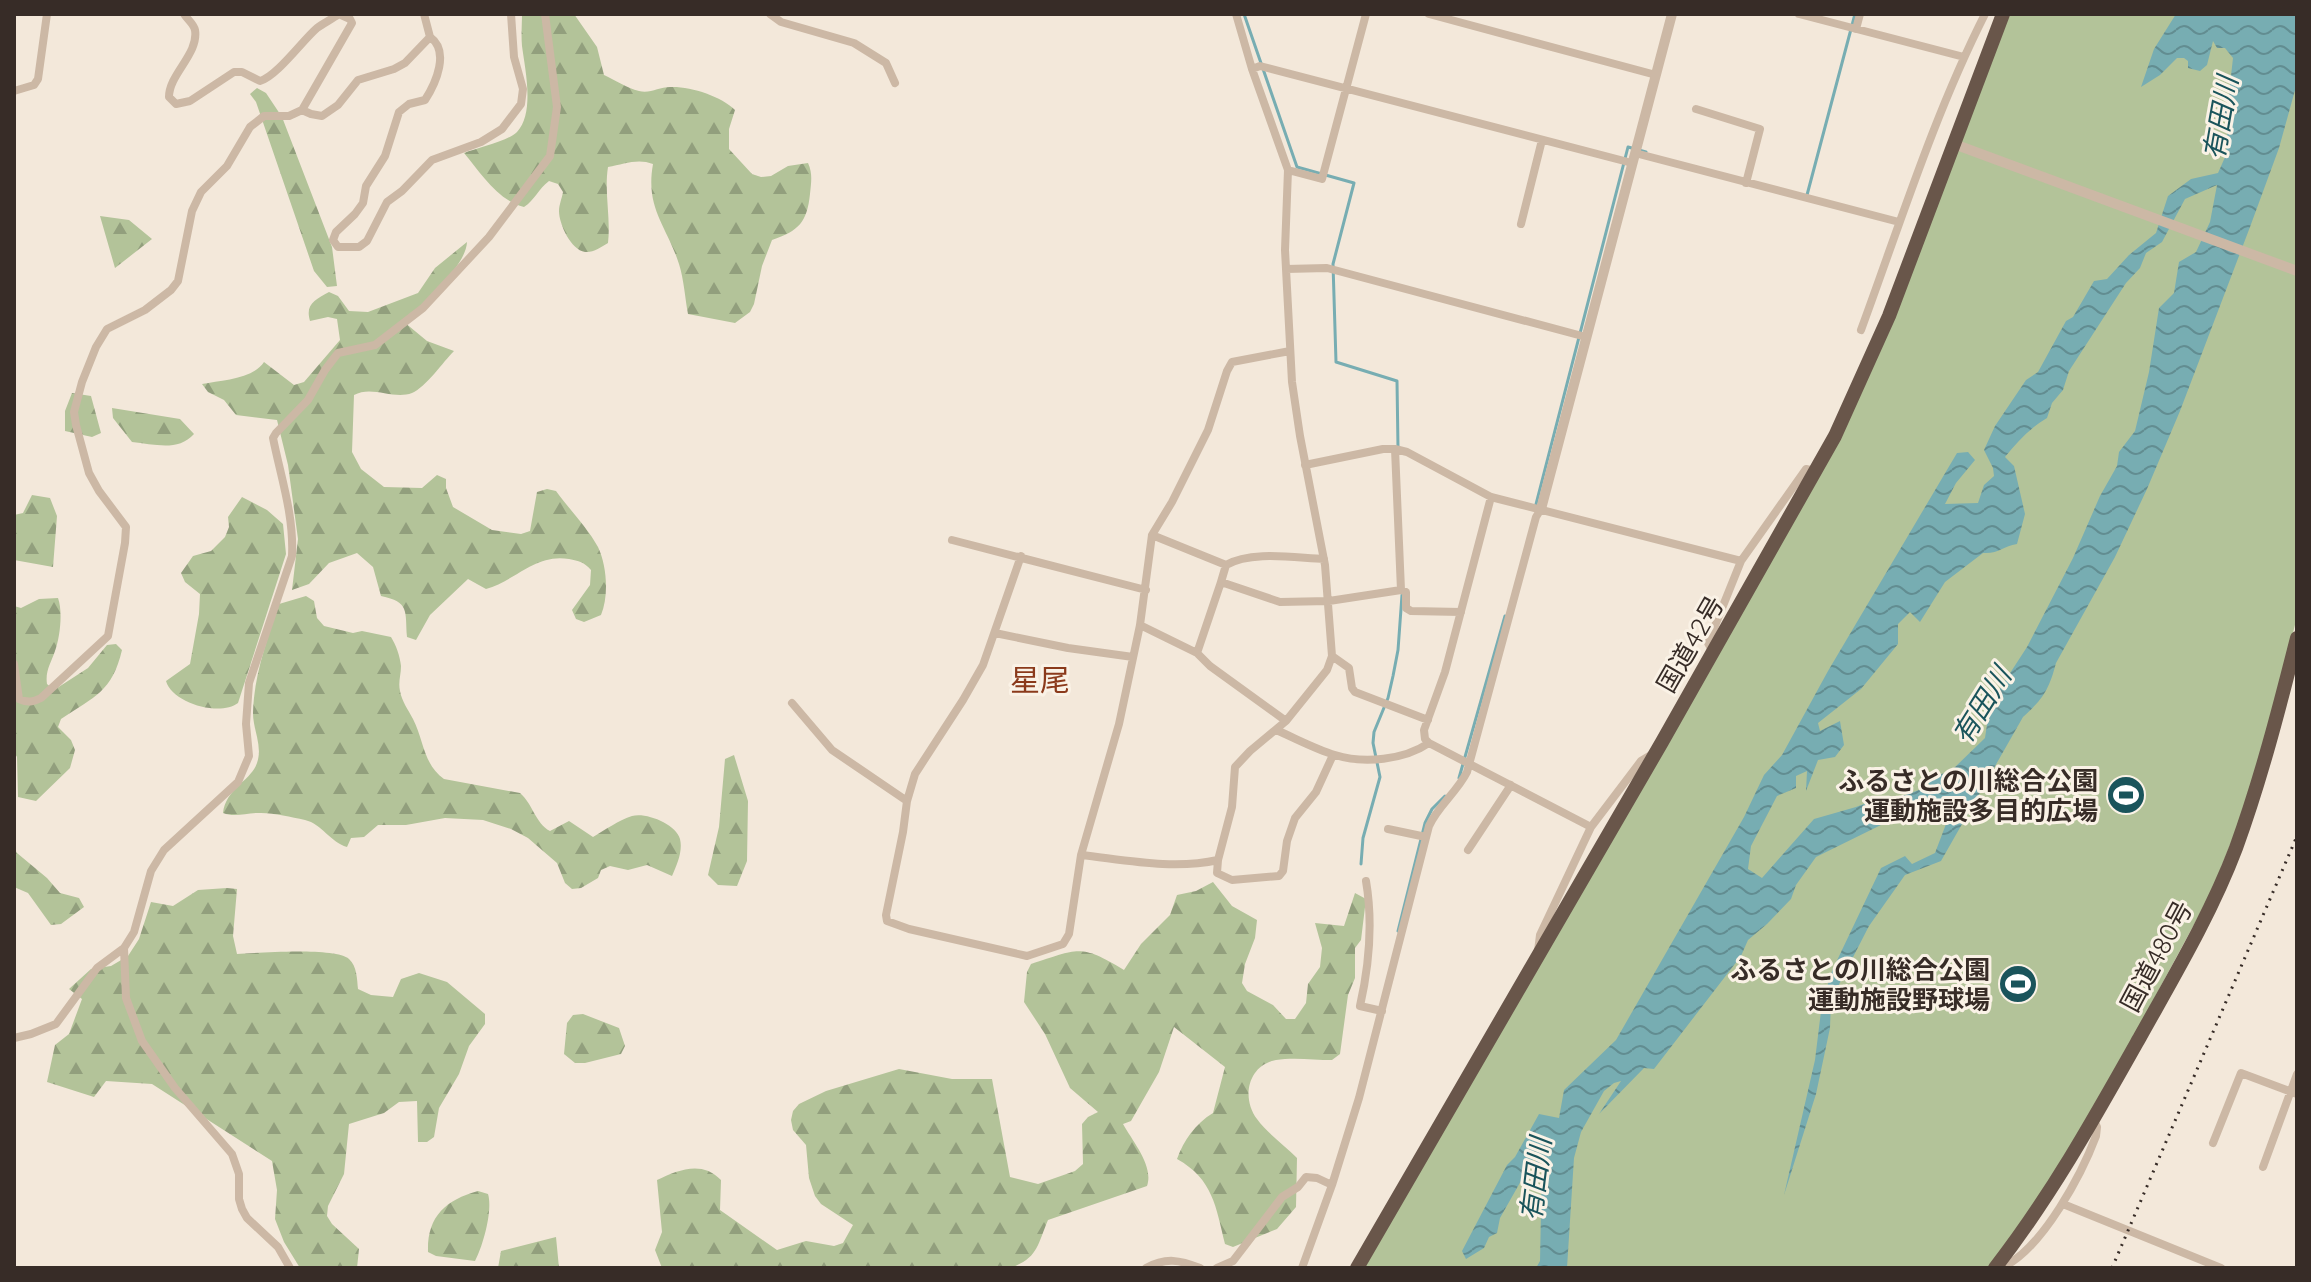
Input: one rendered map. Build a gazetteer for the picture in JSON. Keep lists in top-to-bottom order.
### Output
{
  "streets": {
    "highway": ["国道42号", "国道480号"]
  },
  "districts": ["星尾"],
  "water": ["有田川"],
  "places": {
    "sports": ["ふるさとの川総合公園 運動施設多目的広場", "ふるさとの川総合公園 運動施設野球場"]
  }
}
